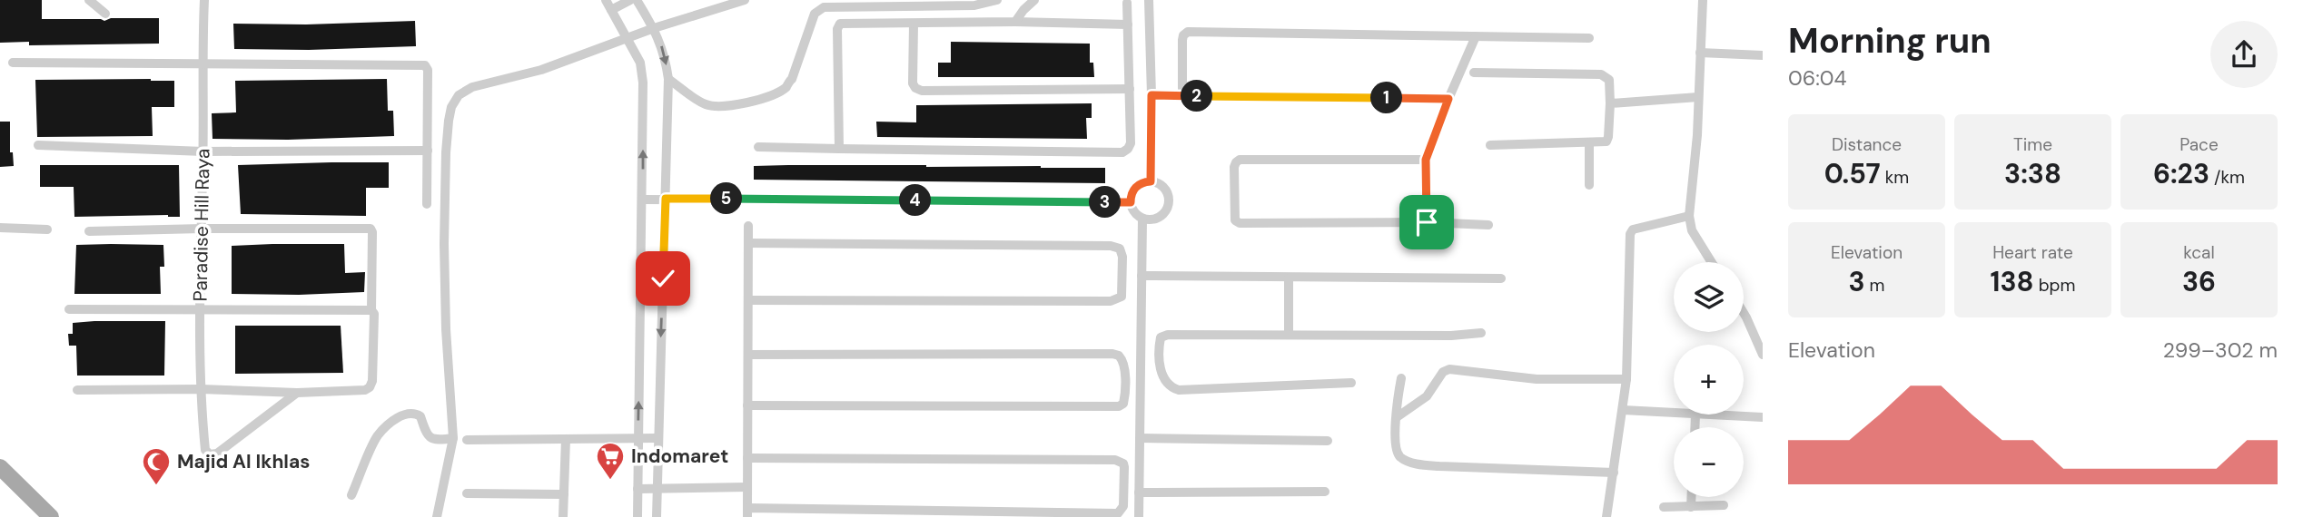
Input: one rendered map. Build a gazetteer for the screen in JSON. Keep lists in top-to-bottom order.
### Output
{
  "streets": {
    "street": ["Paradise Hill Raya"]
  },
  "places": {
    "supermarket": ["Indomaret"],
    "mosque": ["Majid Al Ikhlas"]
  },
  "page": {
    "heading": ["Morning run", "06:04"],
    "pins": [
      "2",
      "1",
      "5",
      "4",
      "3"
    ],
    "stats": [
      ["Distance", "0.57 km"],
      ["Time", "3:38"],
      ["Pace", "6:23 /km"],
      ["Elevation", "3 m"],
      ["Heart rate", "138 bpm"],
      ["kcal", "36"]
    ],
    "map_buttons": ["+", "−"],
    "chart": ["Elevation", "299–302 m"]
  }
}
